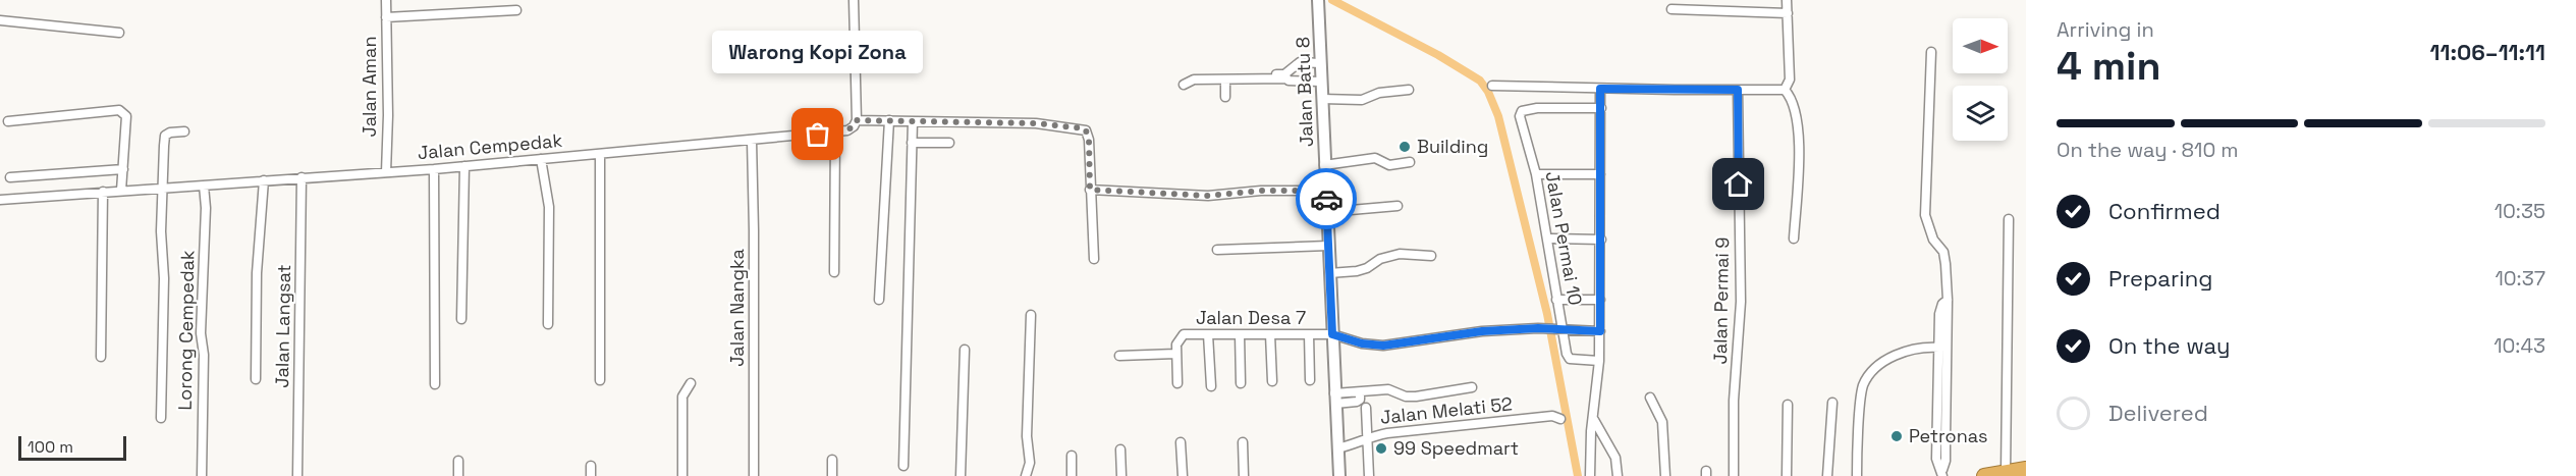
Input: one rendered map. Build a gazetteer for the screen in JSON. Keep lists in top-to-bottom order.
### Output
{
  "streets": {
    "street": [
      "Jalan Aman",
      "Jalan Batu 8",
      "Jalan Cempedak",
      "Jalan Permai 10",
      "Jalan Permai 9",
      "Jalan Nangka",
      "Jalan Desa 7",
      "Jalan Langsat",
      "Lorong Cempedak",
      "Jalan Melati 52"
    ]
  },
  "crossings": [
    ["Jalan Aman", "Jalan Cempedak"],
    ["Jalan Batu 8", "Jalan Desa 7"],
    ["Jalan Batu 8", "Jalan Melati 52"],
    ["Jalan Cempedak", "Jalan Nangka"],
    ["Jalan Cempedak", "Jalan Langsat"],
    ["Jalan Cempedak", "Lorong Cempedak"],
    ["Jalan Permai 10", "Jalan Desa 7"]
  ],
  "places": [
    "Warong Kopi Zona",
    "Building",
    "Petronas",
    "99 Speedmart"
  ],
  "scale_bar": "100 m",
  "north": "right",
  "page": {
    "heading": ["4 min", "Arriving in", "11:06–11:11"],
    "bubble": "Warong Kopi Zona",
    "bar": "On the way · 810 m",
    "list": [
      ["Confirmed", "10:35"],
      ["Preparing", "10:37"],
      ["On the way", "10:43"],
      "Delivered"
    ],
    "scale": "100 m"
  }
}
